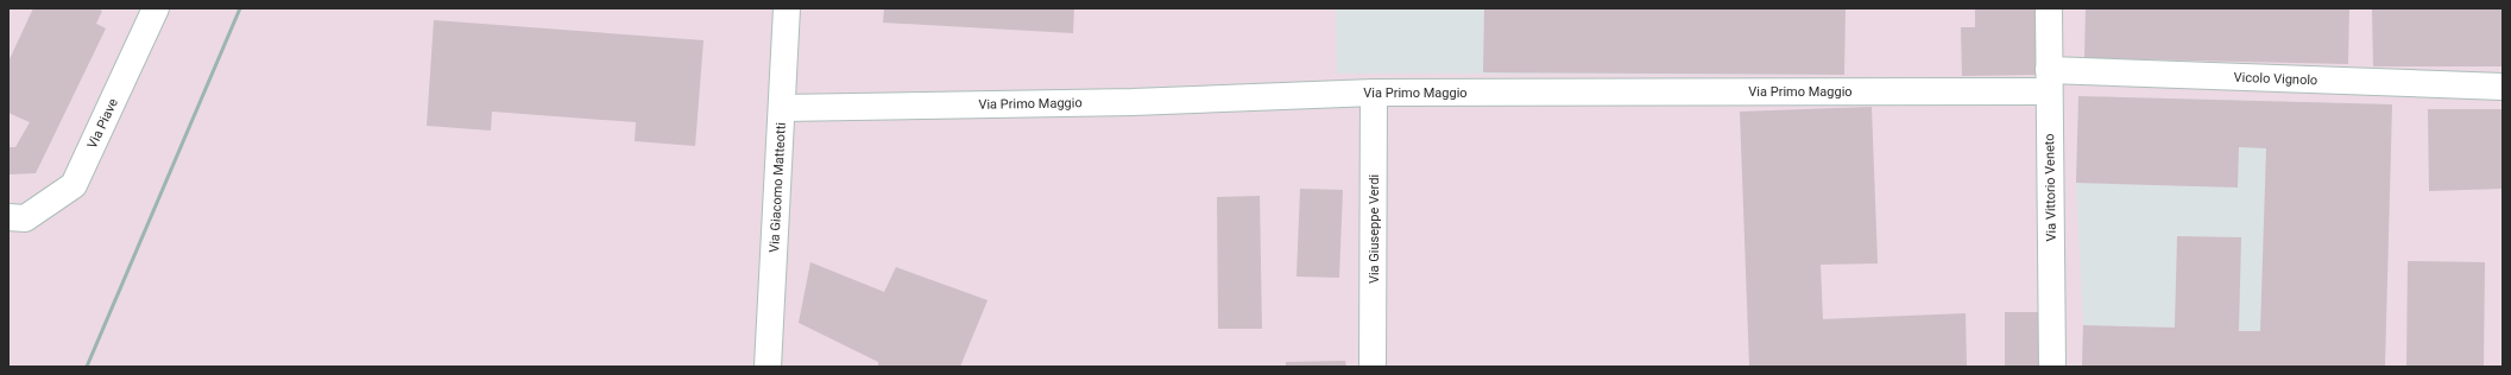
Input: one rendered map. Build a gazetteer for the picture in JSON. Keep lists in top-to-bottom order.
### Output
{
  "streets": {
    "street": [
      "Vicolo Vignolo",
      "Via Primo Maggio",
      "Via Piave",
      "Via Giacomo Matteotti",
      "Via Vittorio Veneto",
      "Via Giuseppe Verdi"
    ]
  },
  "crossings": [
    ["Vicolo Vignolo", "Via Primo Maggio"],
    ["Vicolo Vignolo", "Via Vittorio Veneto"],
    ["Via Primo Maggio", "Via Giacomo Matteotti"],
    ["Via Primo Maggio", "Via Vittorio Veneto"],
    ["Via Primo Maggio", "Via Giuseppe Verdi"]
  ]
}
